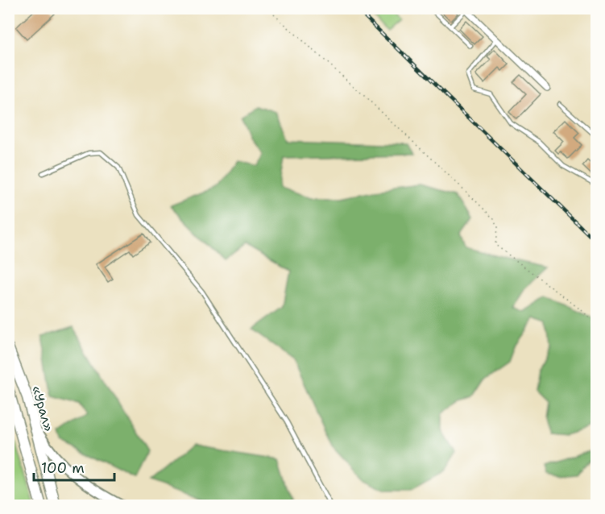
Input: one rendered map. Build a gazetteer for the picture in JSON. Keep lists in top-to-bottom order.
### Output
{
  "streets": {
    "main road": ["«Урал»"]
  },
  "scale_bar": "100 m"
}
